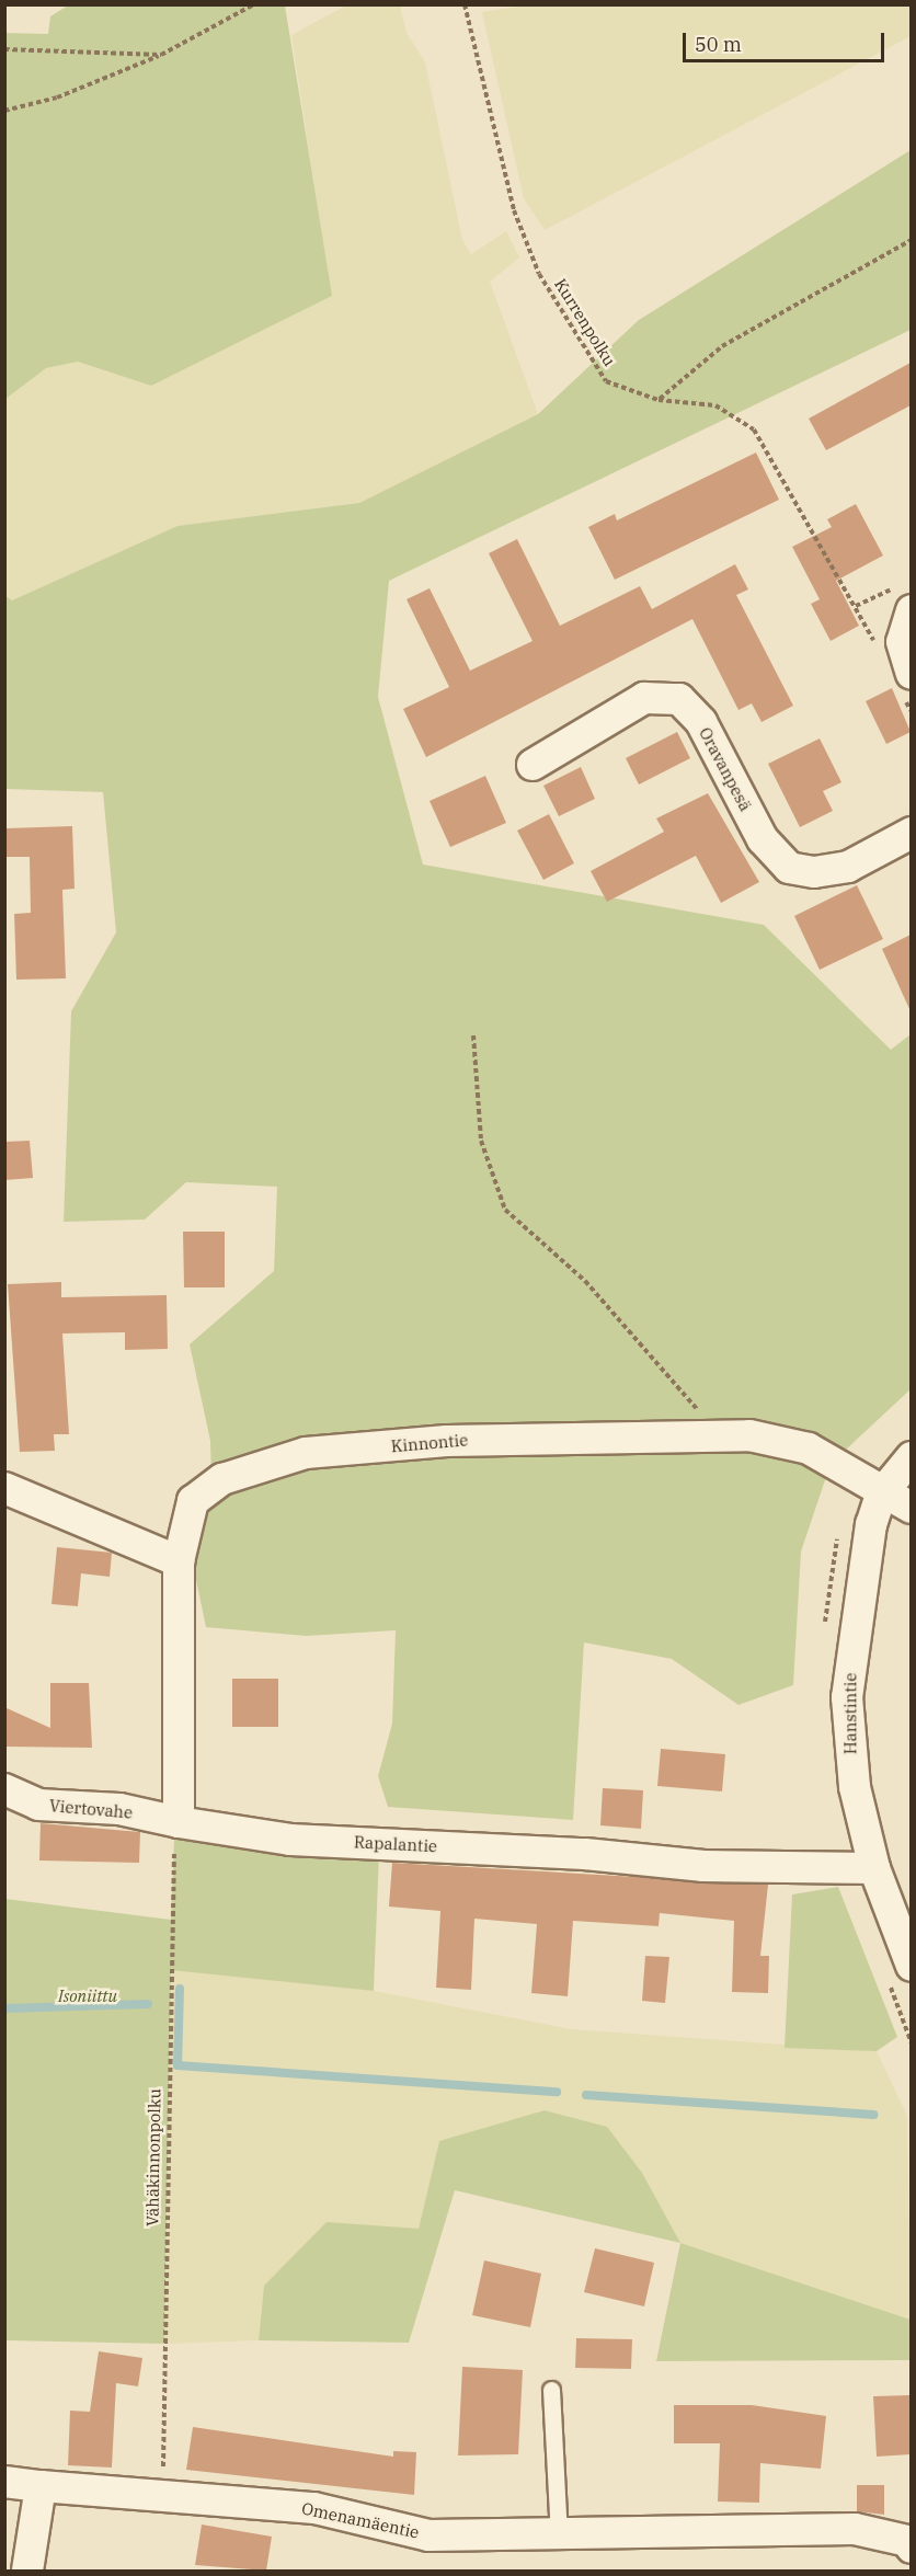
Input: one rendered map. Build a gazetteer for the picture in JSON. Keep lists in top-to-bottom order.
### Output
{
  "streets": {
    "street": [
      "Oravanpesä",
      "Kinnontie",
      "Hanstintie",
      "Viertovahe",
      "Rapalantie",
      "Omenamäentie"
    ],
    "path": ["Kurrenpolku", "Vähäkinnonpolku"]
  },
  "crossings": [
    ["Kinnontie", "Hanstintie"],
    ["Hanstintie", "Rapalantie"],
    ["Viertovahe", "Rapalantie"],
    ["Viertovahe", "Vähäkinnonpolku"],
    ["Rapalantie", "Vähäkinnonpolku"],
    ["Vähäkinnonpolku", "Omenamäentie"]
  ],
  "parks": ["Isoniittu"],
  "scale_bar": "50 m"
}
